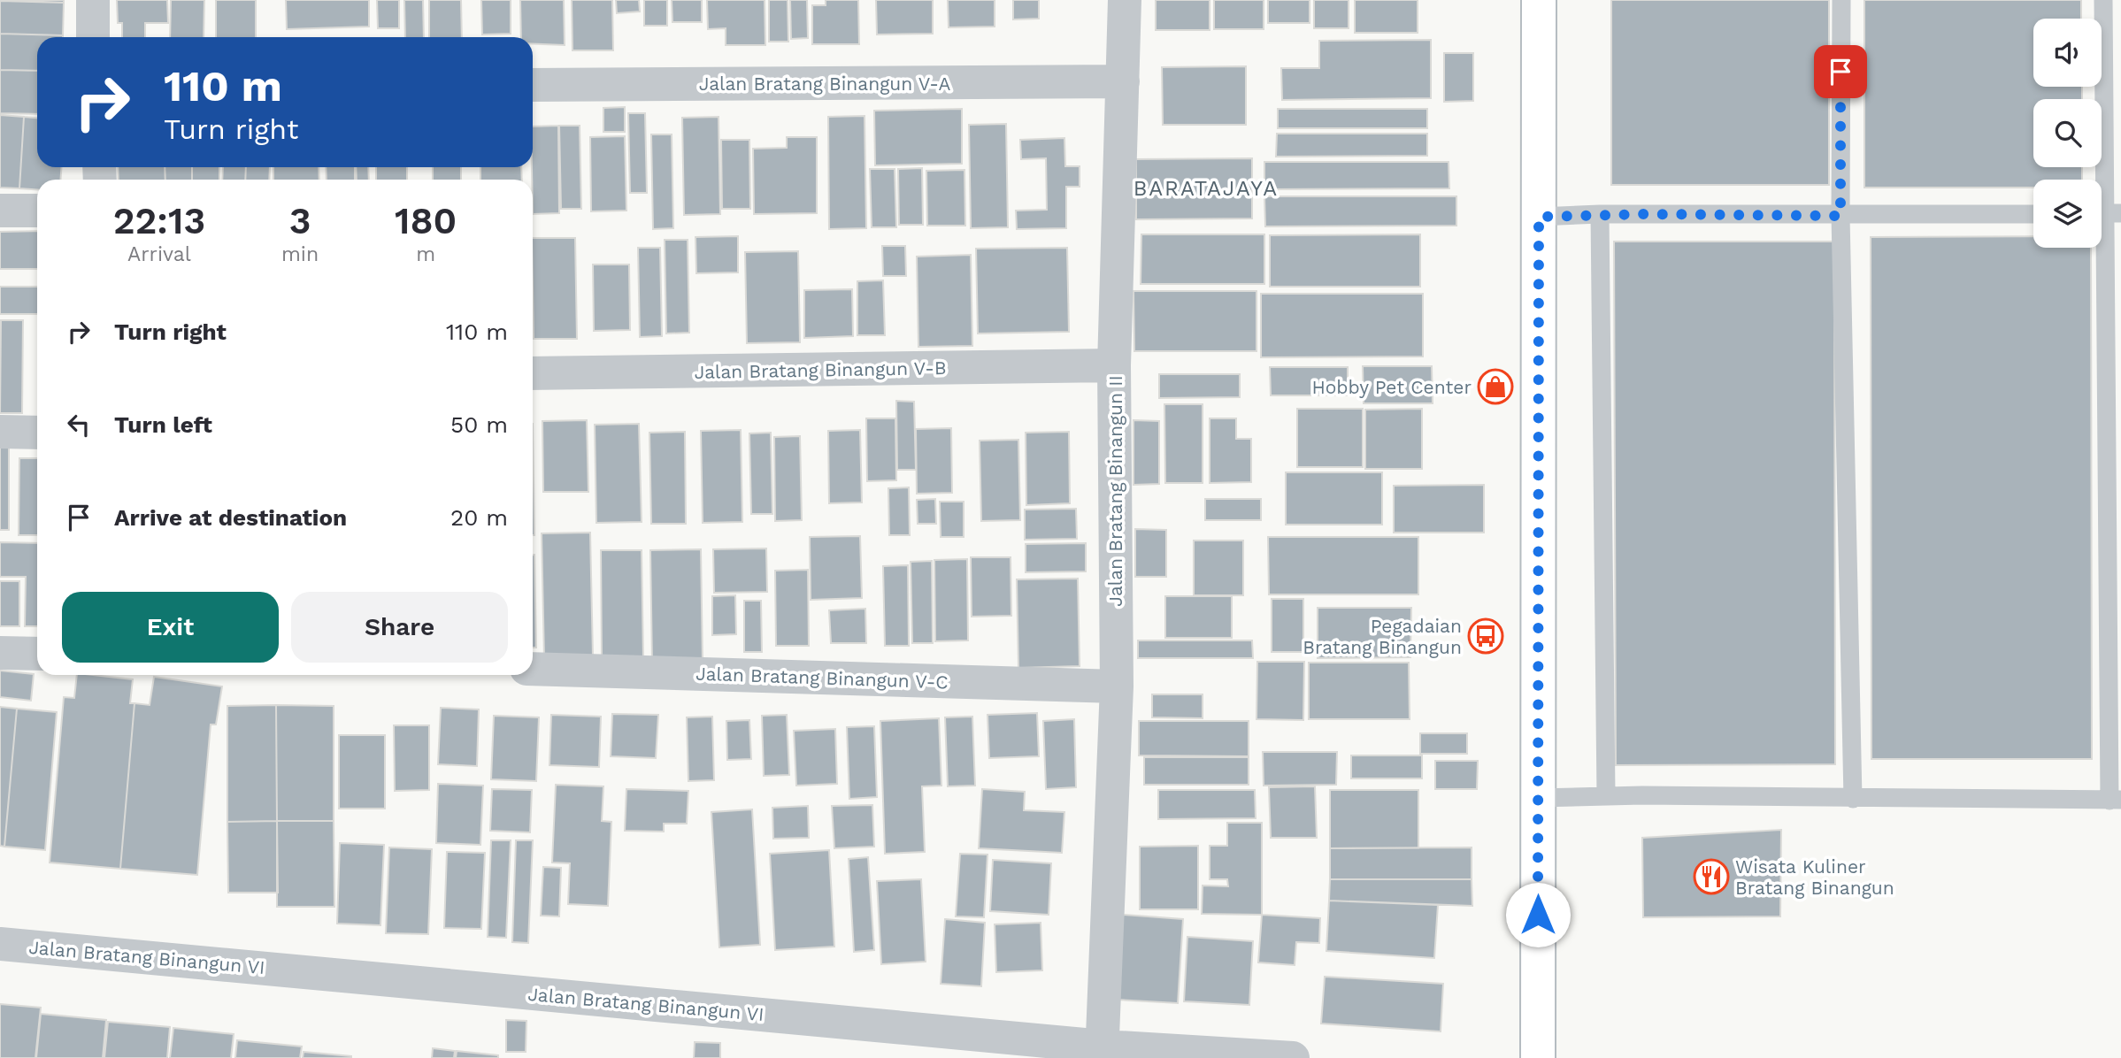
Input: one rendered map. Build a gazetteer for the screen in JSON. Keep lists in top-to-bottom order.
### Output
{
  "streets": {
    "street": [
      "Jalan Bratang Binangun V-A",
      "Jalan Bratang Binangun V-B",
      "Jalan Bratang Binangun II",
      "Jalan Bratang Binangun V-C",
      "Jalan Bratang Binangun VI"
    ]
  },
  "crossings": [
    ["Jalan Bratang Binangun V-A", "Jalan Bratang Binangun II"],
    ["Jalan Bratang Binangun V-B", "Jalan Bratang Binangun II"],
    ["Jalan Bratang Binangun II", "Jalan Bratang Binangun V-C"],
    ["Jalan Bratang Binangun II", "Jalan Bratang Binangun VI"]
  ],
  "districts": ["BARATAJAYA"],
  "places": {
    "shop": ["Hobby Pet Center"],
    "bus stop": ["Pegadaian Bratang Binangun"],
    "restaurant": ["Wisata Kuliner Bratang Binangun"]
  },
  "page": {
    "turn": ["110 m", "Turn right"],
    "eta": [
      "22:13",
      "Arrival",
      "3",
      "min",
      "180",
      "m"
    ],
    "list": [
      {
        "name": "Turn right",
        "value": "110 m"
      },
      {
        "name": "Turn left",
        "value": "50 m"
      },
      {
        "name": "Arrive at destination",
        "value": "20 m"
      }
    ],
    "buttons": ["Exit", "Share"]
  }
}
